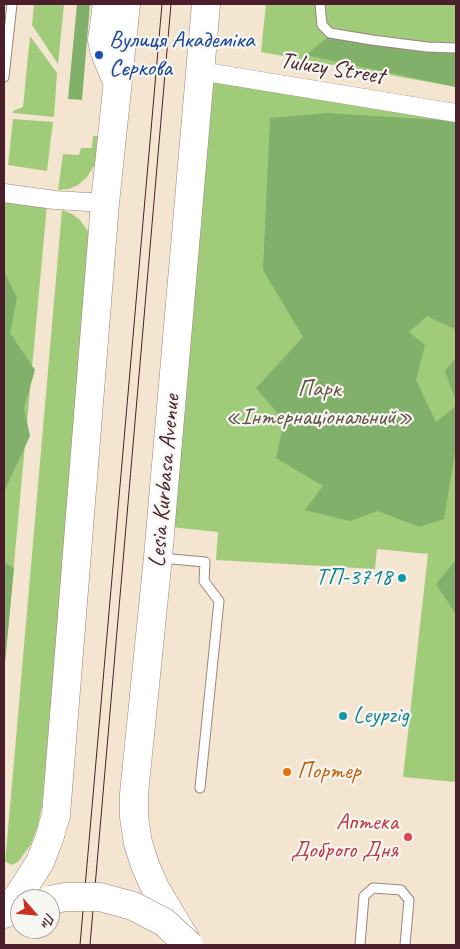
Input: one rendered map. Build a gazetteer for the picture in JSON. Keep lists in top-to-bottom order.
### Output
{
  "streets": {
    "main road": ["Lesia Kurbasa Avenue"],
    "street": ["Tuluzy Street"]
  },
  "crossings": [
    ["Tuluzy Street", "Lesia Kurbasa Avenue"]
  ],
  "parks": ["Парк «Інтернаціональний»"],
  "places": [
    "Вулиця Академіка Сєркова",
    "ТП-3718",
    "Leypzig",
    "Портер",
    "Аптека Доброго Дня"
  ],
  "north": "bottom right"
}
